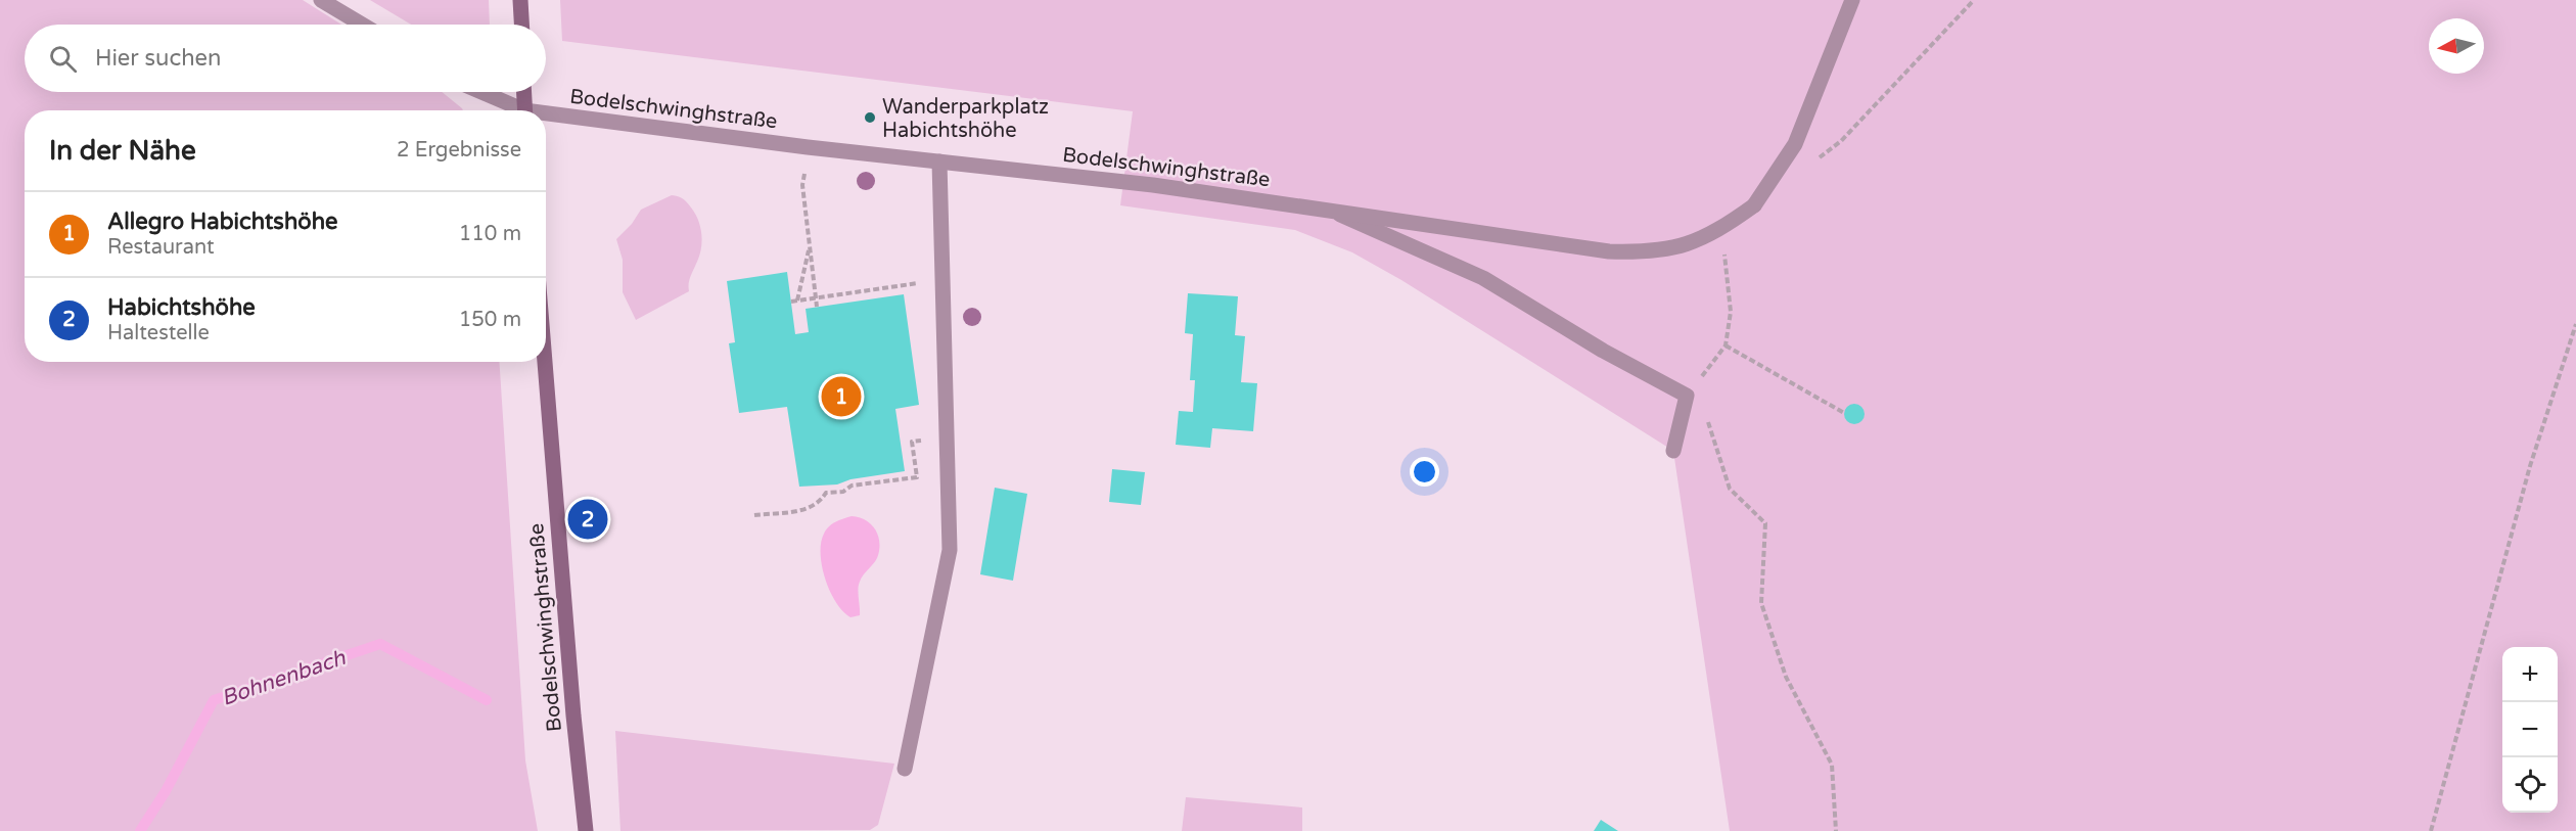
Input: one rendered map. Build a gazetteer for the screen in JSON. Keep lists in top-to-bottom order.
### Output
{
  "streets": {
    "street": ["Bodelschwinghstraße"]
  },
  "water": ["Bohnenbach"],
  "places": ["Wanderparkplatz Habichtshöhe"],
  "north": "left",
  "page": {
    "search": "Hier suchen",
    "heading": ["In der Nähe", "2 Ergebnisse"],
    "list": [
      {
        "mark": "1",
        "name": "Allegro Habichtshöhe",
        "note": "Restaurant",
        "value": "110 m"
      },
      {
        "mark": "2",
        "name": "Habichtshöhe",
        "note": "Haltestelle",
        "value": "150 m"
      }
    ],
    "pins": ["1", "2"],
    "map_buttons": ["+", "−"]
  }
}
